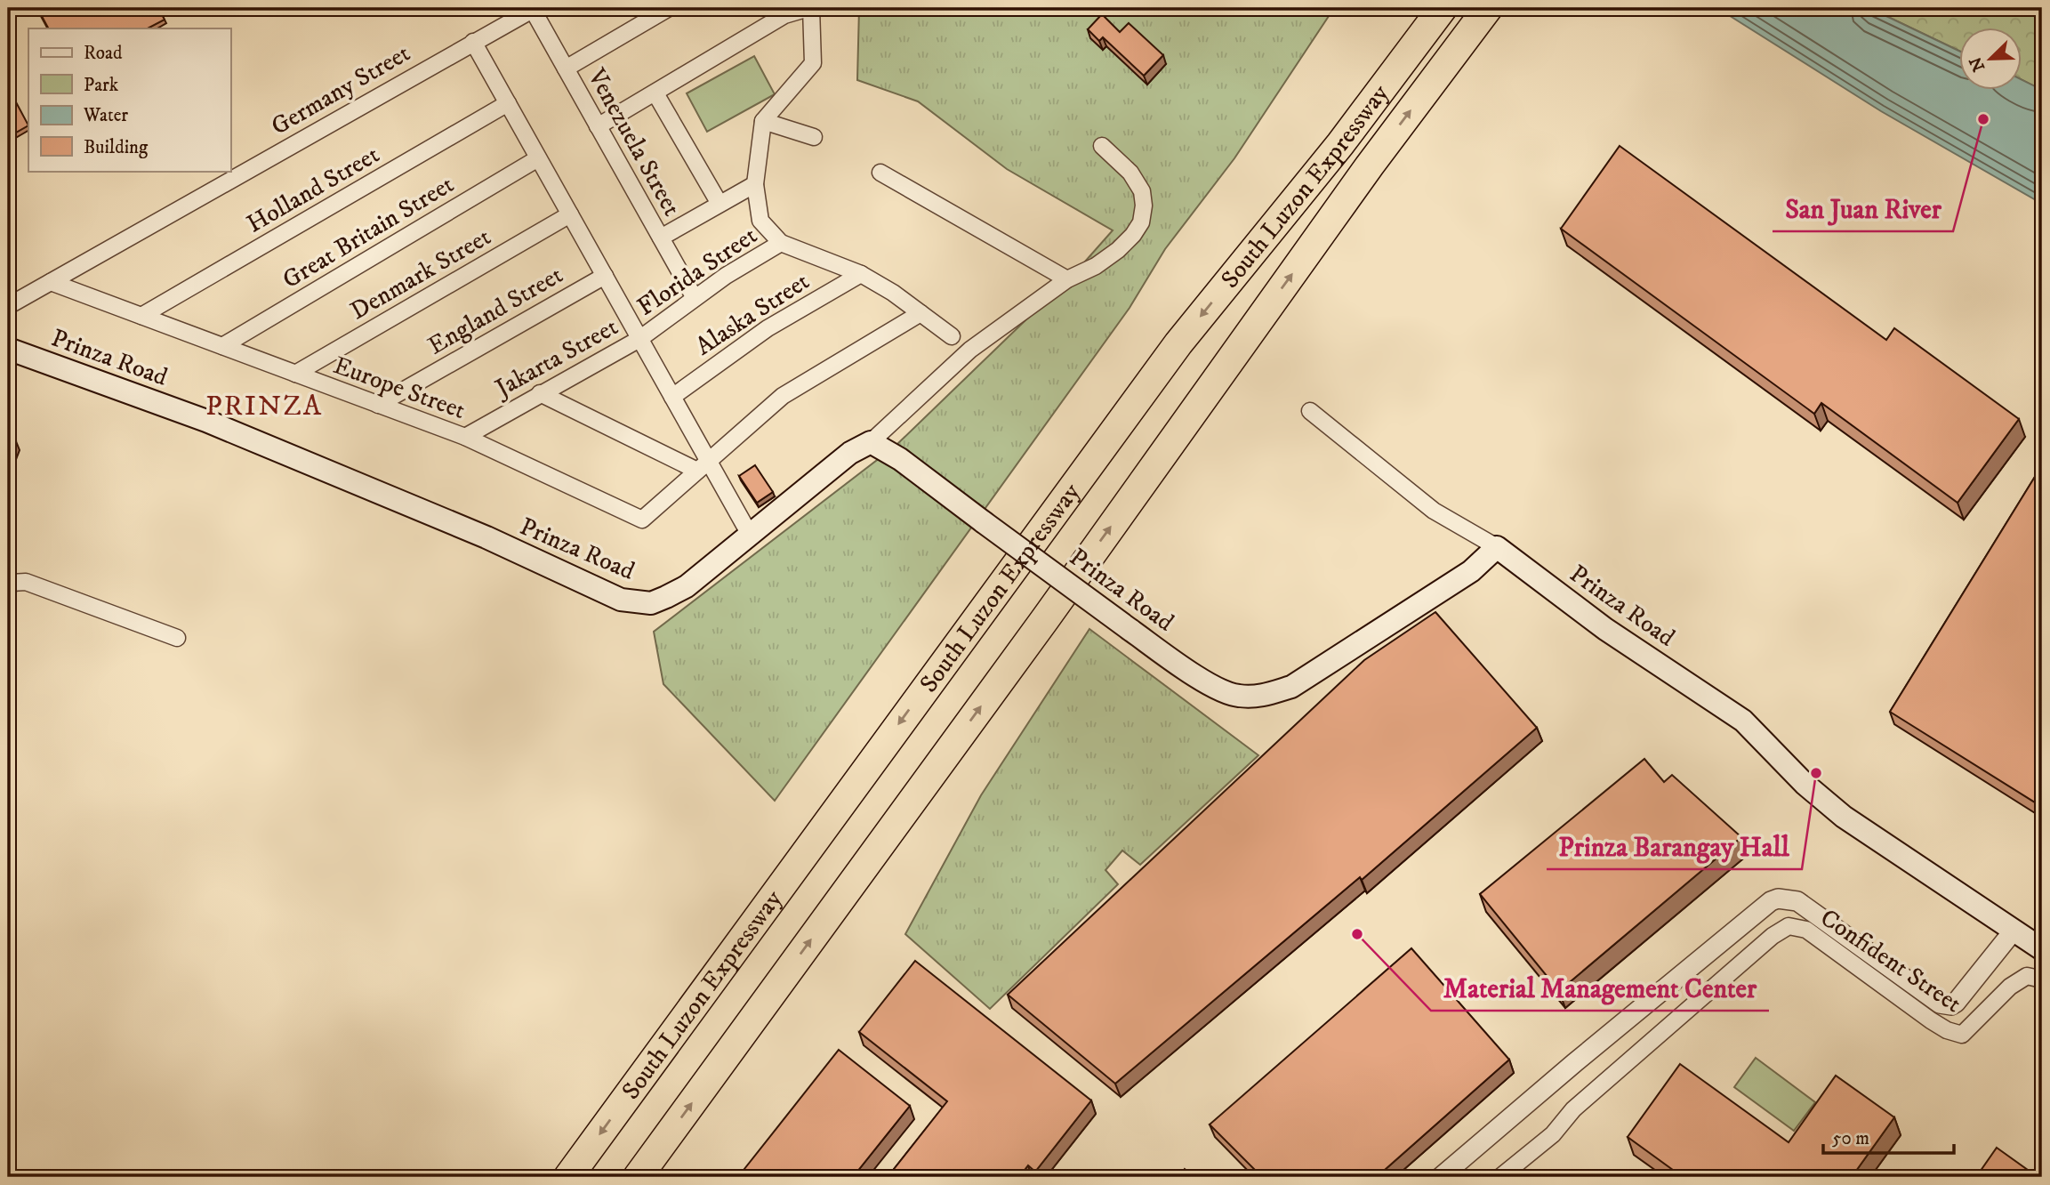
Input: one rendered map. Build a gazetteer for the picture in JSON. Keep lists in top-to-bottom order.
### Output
{
  "streets": {
    "highway": ["South Luzon Expressway"],
    "main road": ["Prinza Road"],
    "street": [
      "Germany Street",
      "Venezuela Street",
      "Holland Street",
      "Great Britain Street",
      "Florida Street",
      "Denmark Street",
      "England Street",
      "Alaska Street",
      "Jakarta Street",
      "Europe Street",
      "Confident Street"
    ]
  },
  "crossings": [
    ["Germany Street", "Venezuela Street"],
    ["Germany Street", "Europe Street"],
    ["Venezuela Street", "Florida Street"],
    ["Holland Street", "Europe Street"],
    ["Great Britain Street", "Europe Street"],
    ["Florida Street", "Jakarta Street"],
    ["Denmark Street", "Europe Street"],
    ["England Street", "Europe Street"],
    ["Jakarta Street", "Europe Street"]
  ],
  "districts": ["PRINZA"],
  "places": ["San Juan River", "Prinza Barangay Hall", "Material Management Center"],
  "legend": [
    "Road",
    "Park",
    "Water",
    "Building"
  ],
  "scale_bar": "50 m",
  "north": "bottom left"
}
